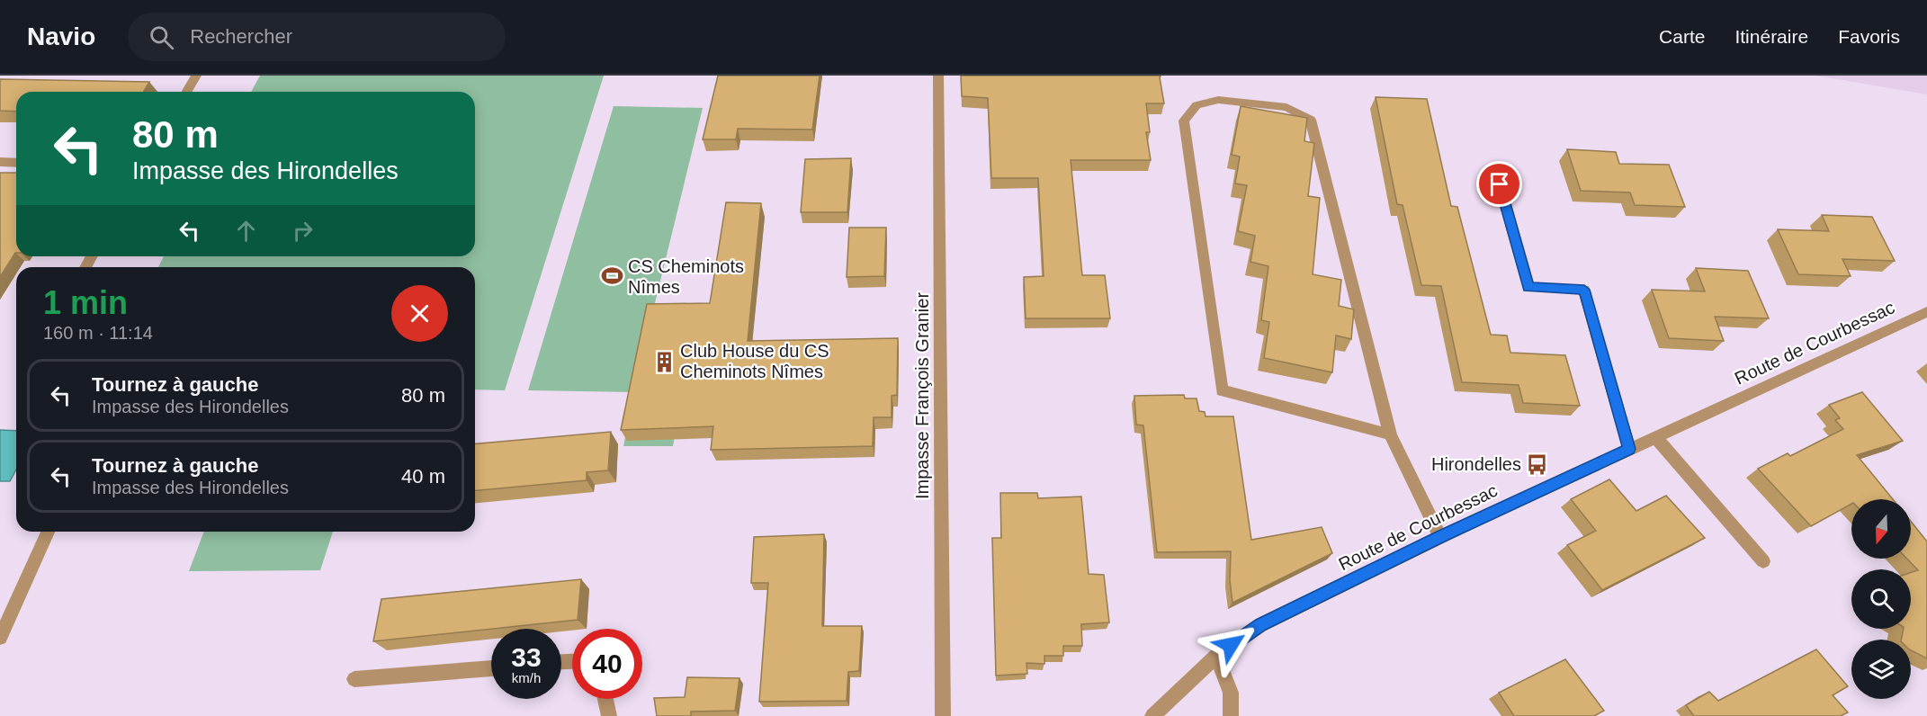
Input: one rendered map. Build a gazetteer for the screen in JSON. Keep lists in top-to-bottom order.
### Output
{
  "streets": {
    "street": ["Route de Courbessac", "Impasse François Granier"]
  },
  "places": {
    "sports": ["CS Cheminots Nîmes"],
    "building": ["Club House du CS Cheminots Nîmes"],
    "bus stop": ["Hirondelles"]
  },
  "north": "bottom",
  "page": {
    "header": "Navio",
    "search": "Rechercher",
    "nav": ["Carte", "Itinéraire", "Favoris"],
    "turn": ["80 m", "Impasse des Hirondelles"],
    "heading": ["1 min", "160 m · 11:14"],
    "list": [
      {
        "name": "Tournez à gauche",
        "note": "Impasse des Hirondelles",
        "value": "80 m"
      },
      {
        "name": "Tournez à gauche",
        "note": "Impasse des Hirondelles",
        "value": "40 m"
      }
    ],
    "speed": "33 km/h",
    "limit": "40"
  }
}
